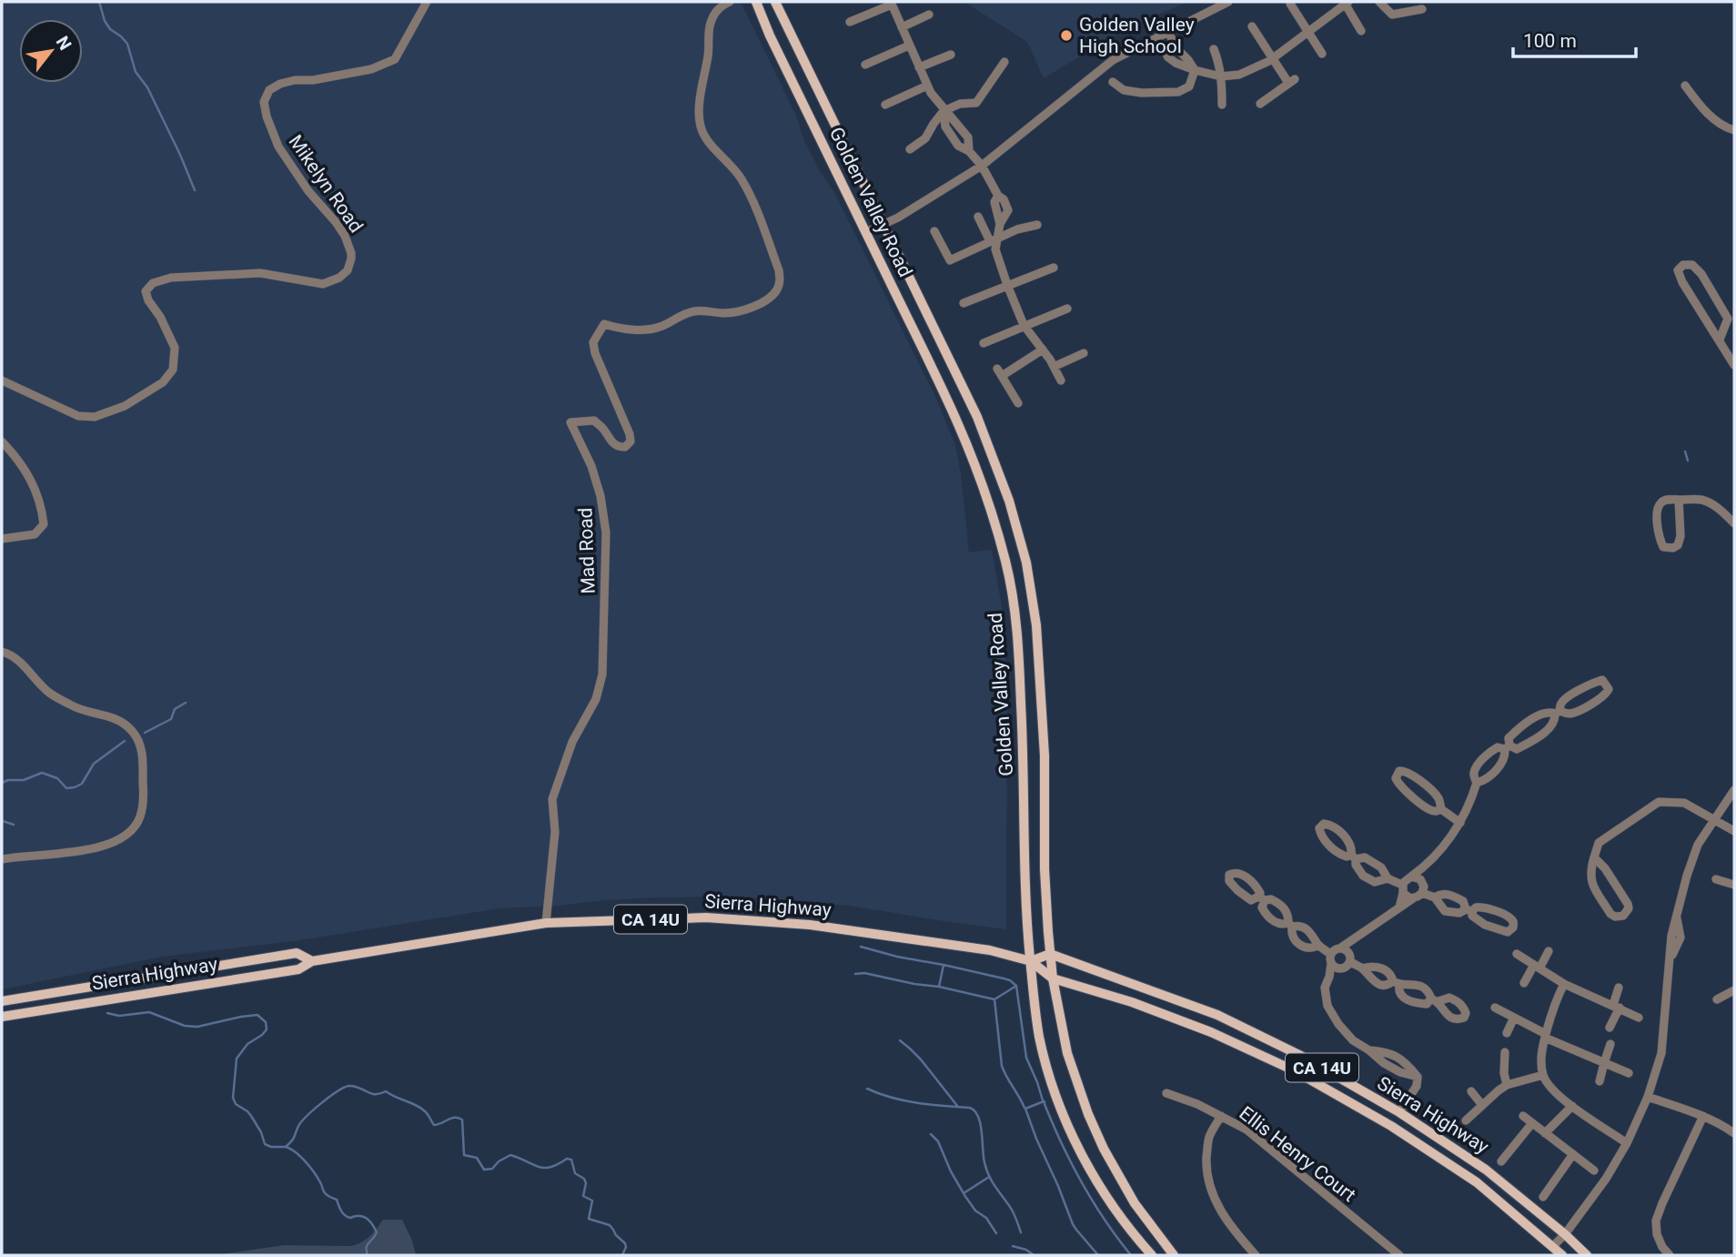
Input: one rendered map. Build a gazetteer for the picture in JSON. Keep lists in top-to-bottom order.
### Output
{
  "streets": {
    "main road": ["Golden Valley Road", "Sierra Highway", "CA 14U"],
    "street": ["Mikelyn Road", "Mad Road", "Ellis Henry Court"]
  },
  "crossings": [
    ["Golden Valley Road", "Sierra Highway"],
    ["Mad Road", "Sierra Highway"]
  ],
  "places": ["Golden Valley High School"],
  "scale_bar": "100 m",
  "north": "top right"
}
